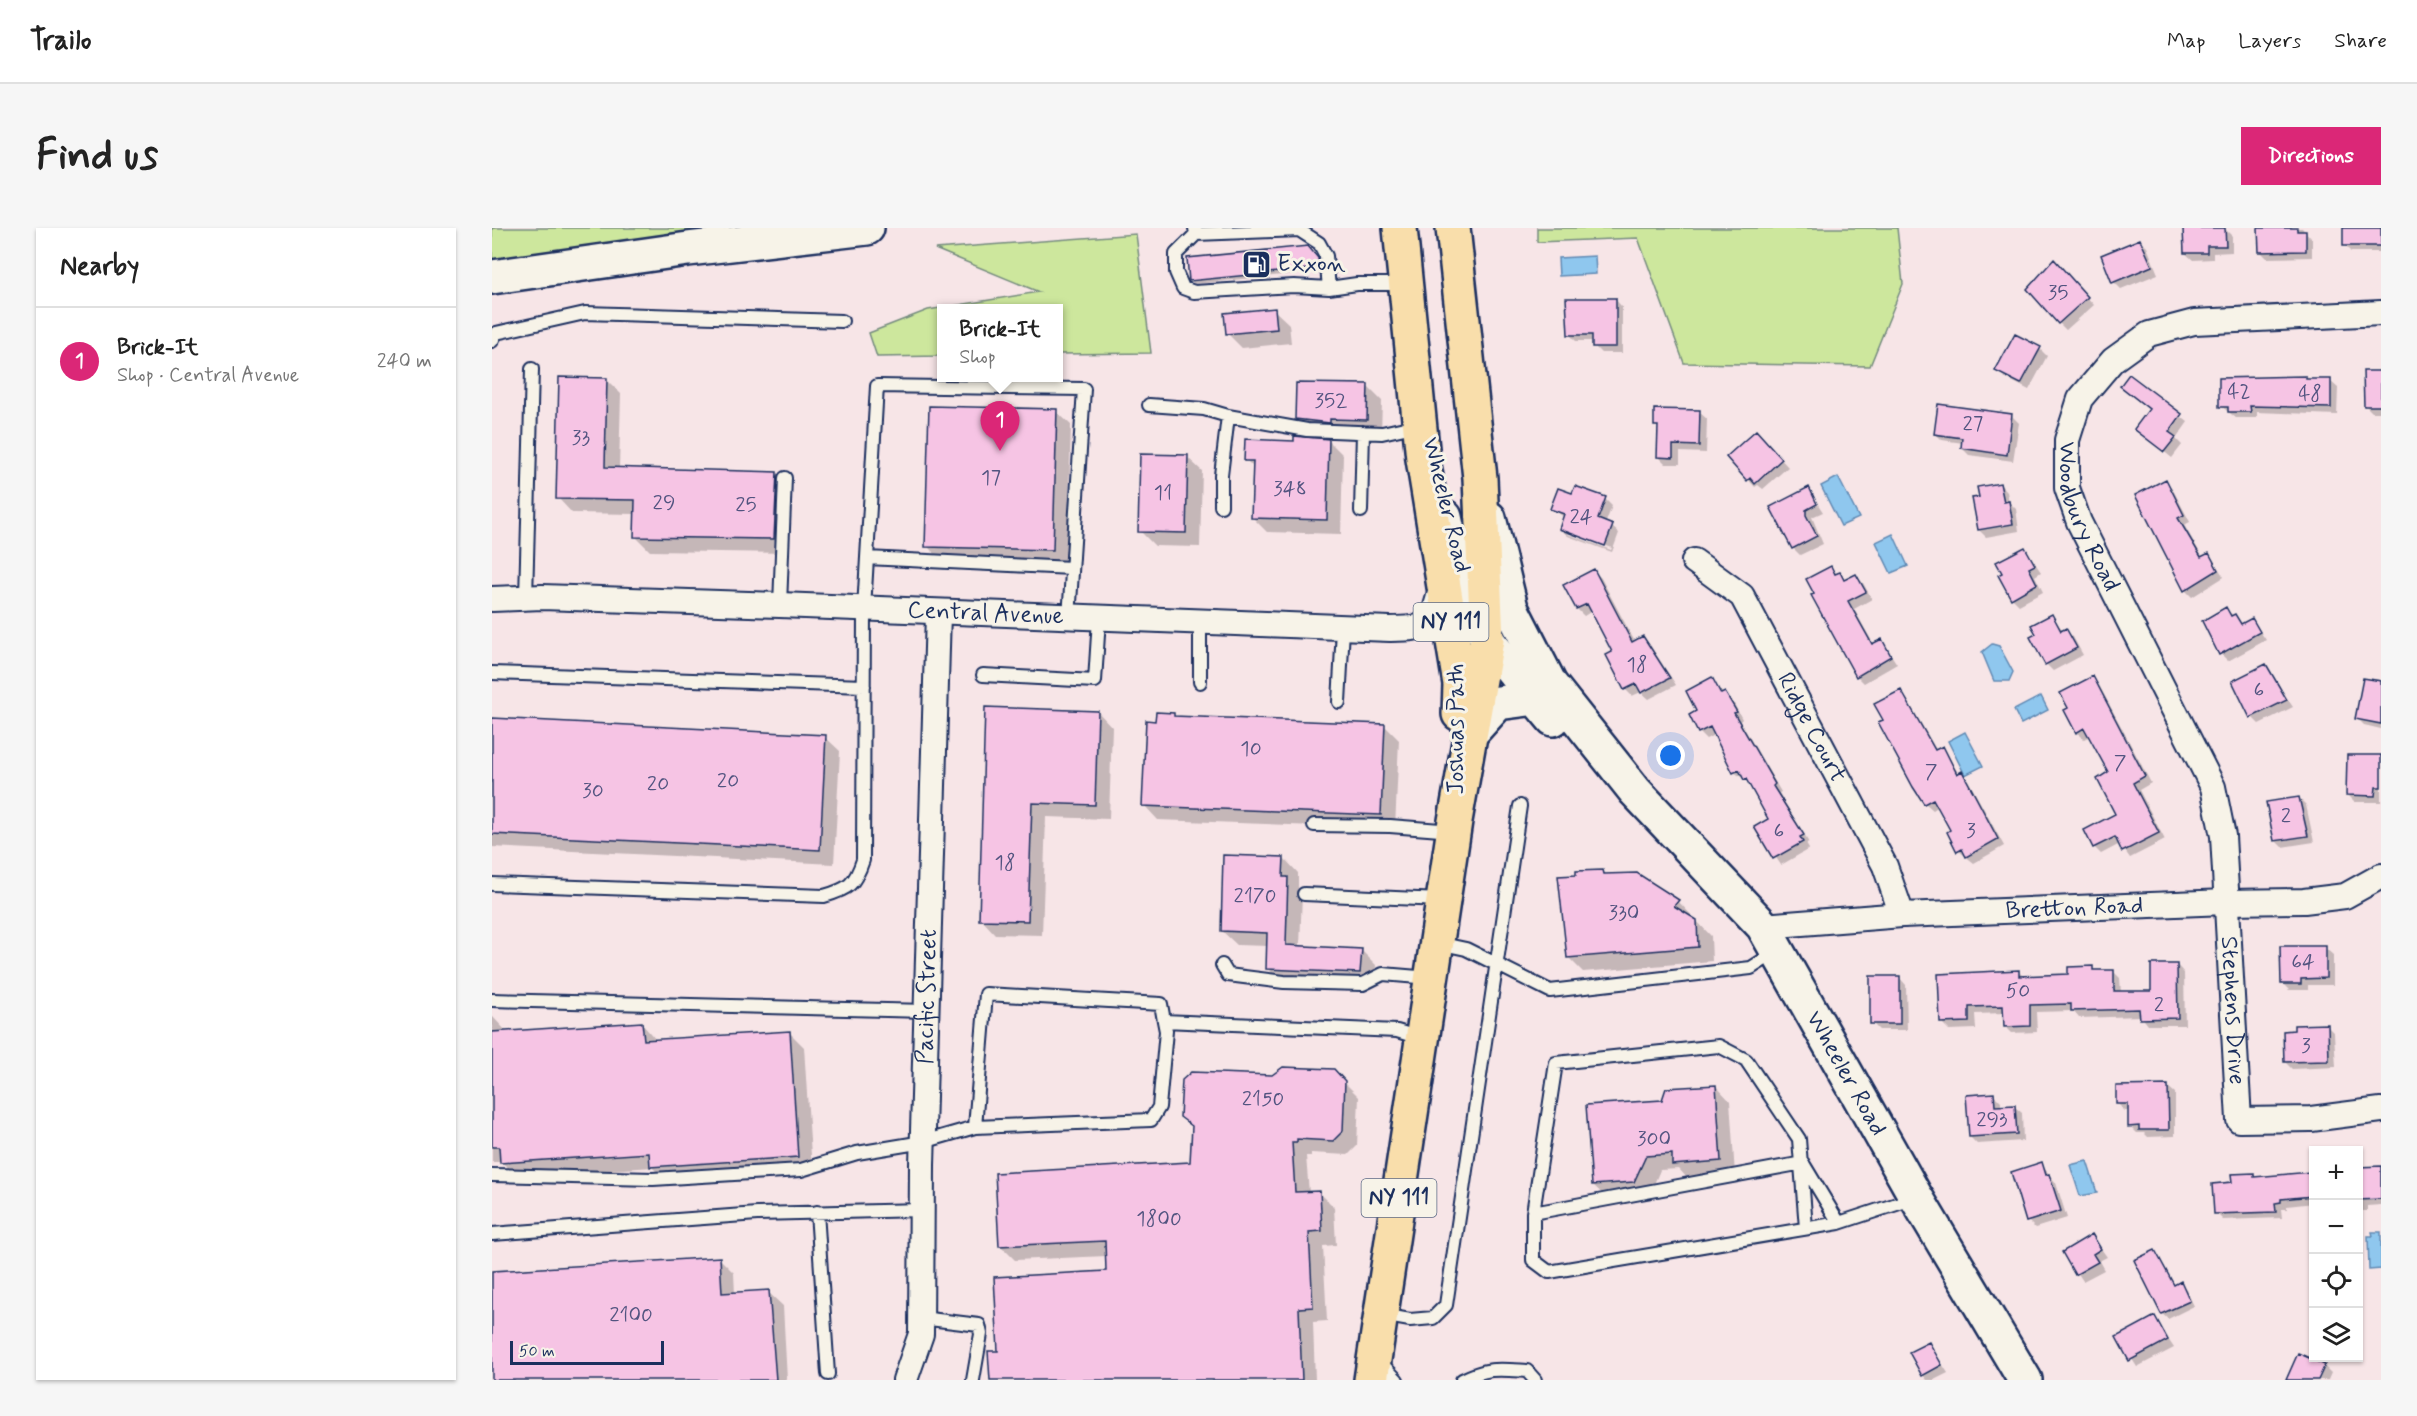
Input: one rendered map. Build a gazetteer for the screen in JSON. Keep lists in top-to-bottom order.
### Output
{
  "streets": {
    "main road": ["Wheeler Road", "NY 111", "Joshuas Path"],
    "street": [
      "Woodbury Road",
      "Central Avenue",
      "Ridge Court",
      "Bretton Road",
      "Pacific Street",
      "Stephens Drive"
    ]
  },
  "crossings": [
    ["Wheeler Road", "Joshuas Path"],
    ["Wheeler Road", "Bretton Road"],
    ["Woodbury Road", "Bretton Road"],
    ["Woodbury Road", "Stephens Drive"],
    ["Central Avenue", "Joshuas Path"],
    ["Central Avenue", "Pacific Street"],
    ["Ridge Court", "Bretton Road"],
    ["Bretton Road", "Stephens Drive"]
  ],
  "places": {
    "fuel station": ["Exxon"]
  },
  "house_numbers": [
    "35",
    "42",
    "48",
    "352",
    "27",
    "33",
    "17",
    "348",
    "11",
    "29",
    "25",
    "24",
    "18",
    "6",
    "10",
    "7",
    "7",
    "20",
    "20",
    "30",
    "2",
    "6",
    "3",
    "18",
    "2170",
    "330",
    "64",
    "50",
    "2",
    "3",
    "2150",
    "293",
    "300",
    "1800",
    "2100"
  ],
  "scale_bar": "50 m",
  "page": {
    "header": "Trailo",
    "nav": ["Map", "Layers", "Share"],
    "buttons": "Directions",
    "title": "Find us",
    "heading": "Nearby",
    "popup": ["Brick-It", "Shop"],
    "list": [
      {
        "mark": "1",
        "name": "Brick-It",
        "note": "Shop · Central Avenue",
        "value": "240 m"
      }
    ],
    "pins": "1",
    "map_buttons": ["+", "−"],
    "scale": "50 m"
  }
}
